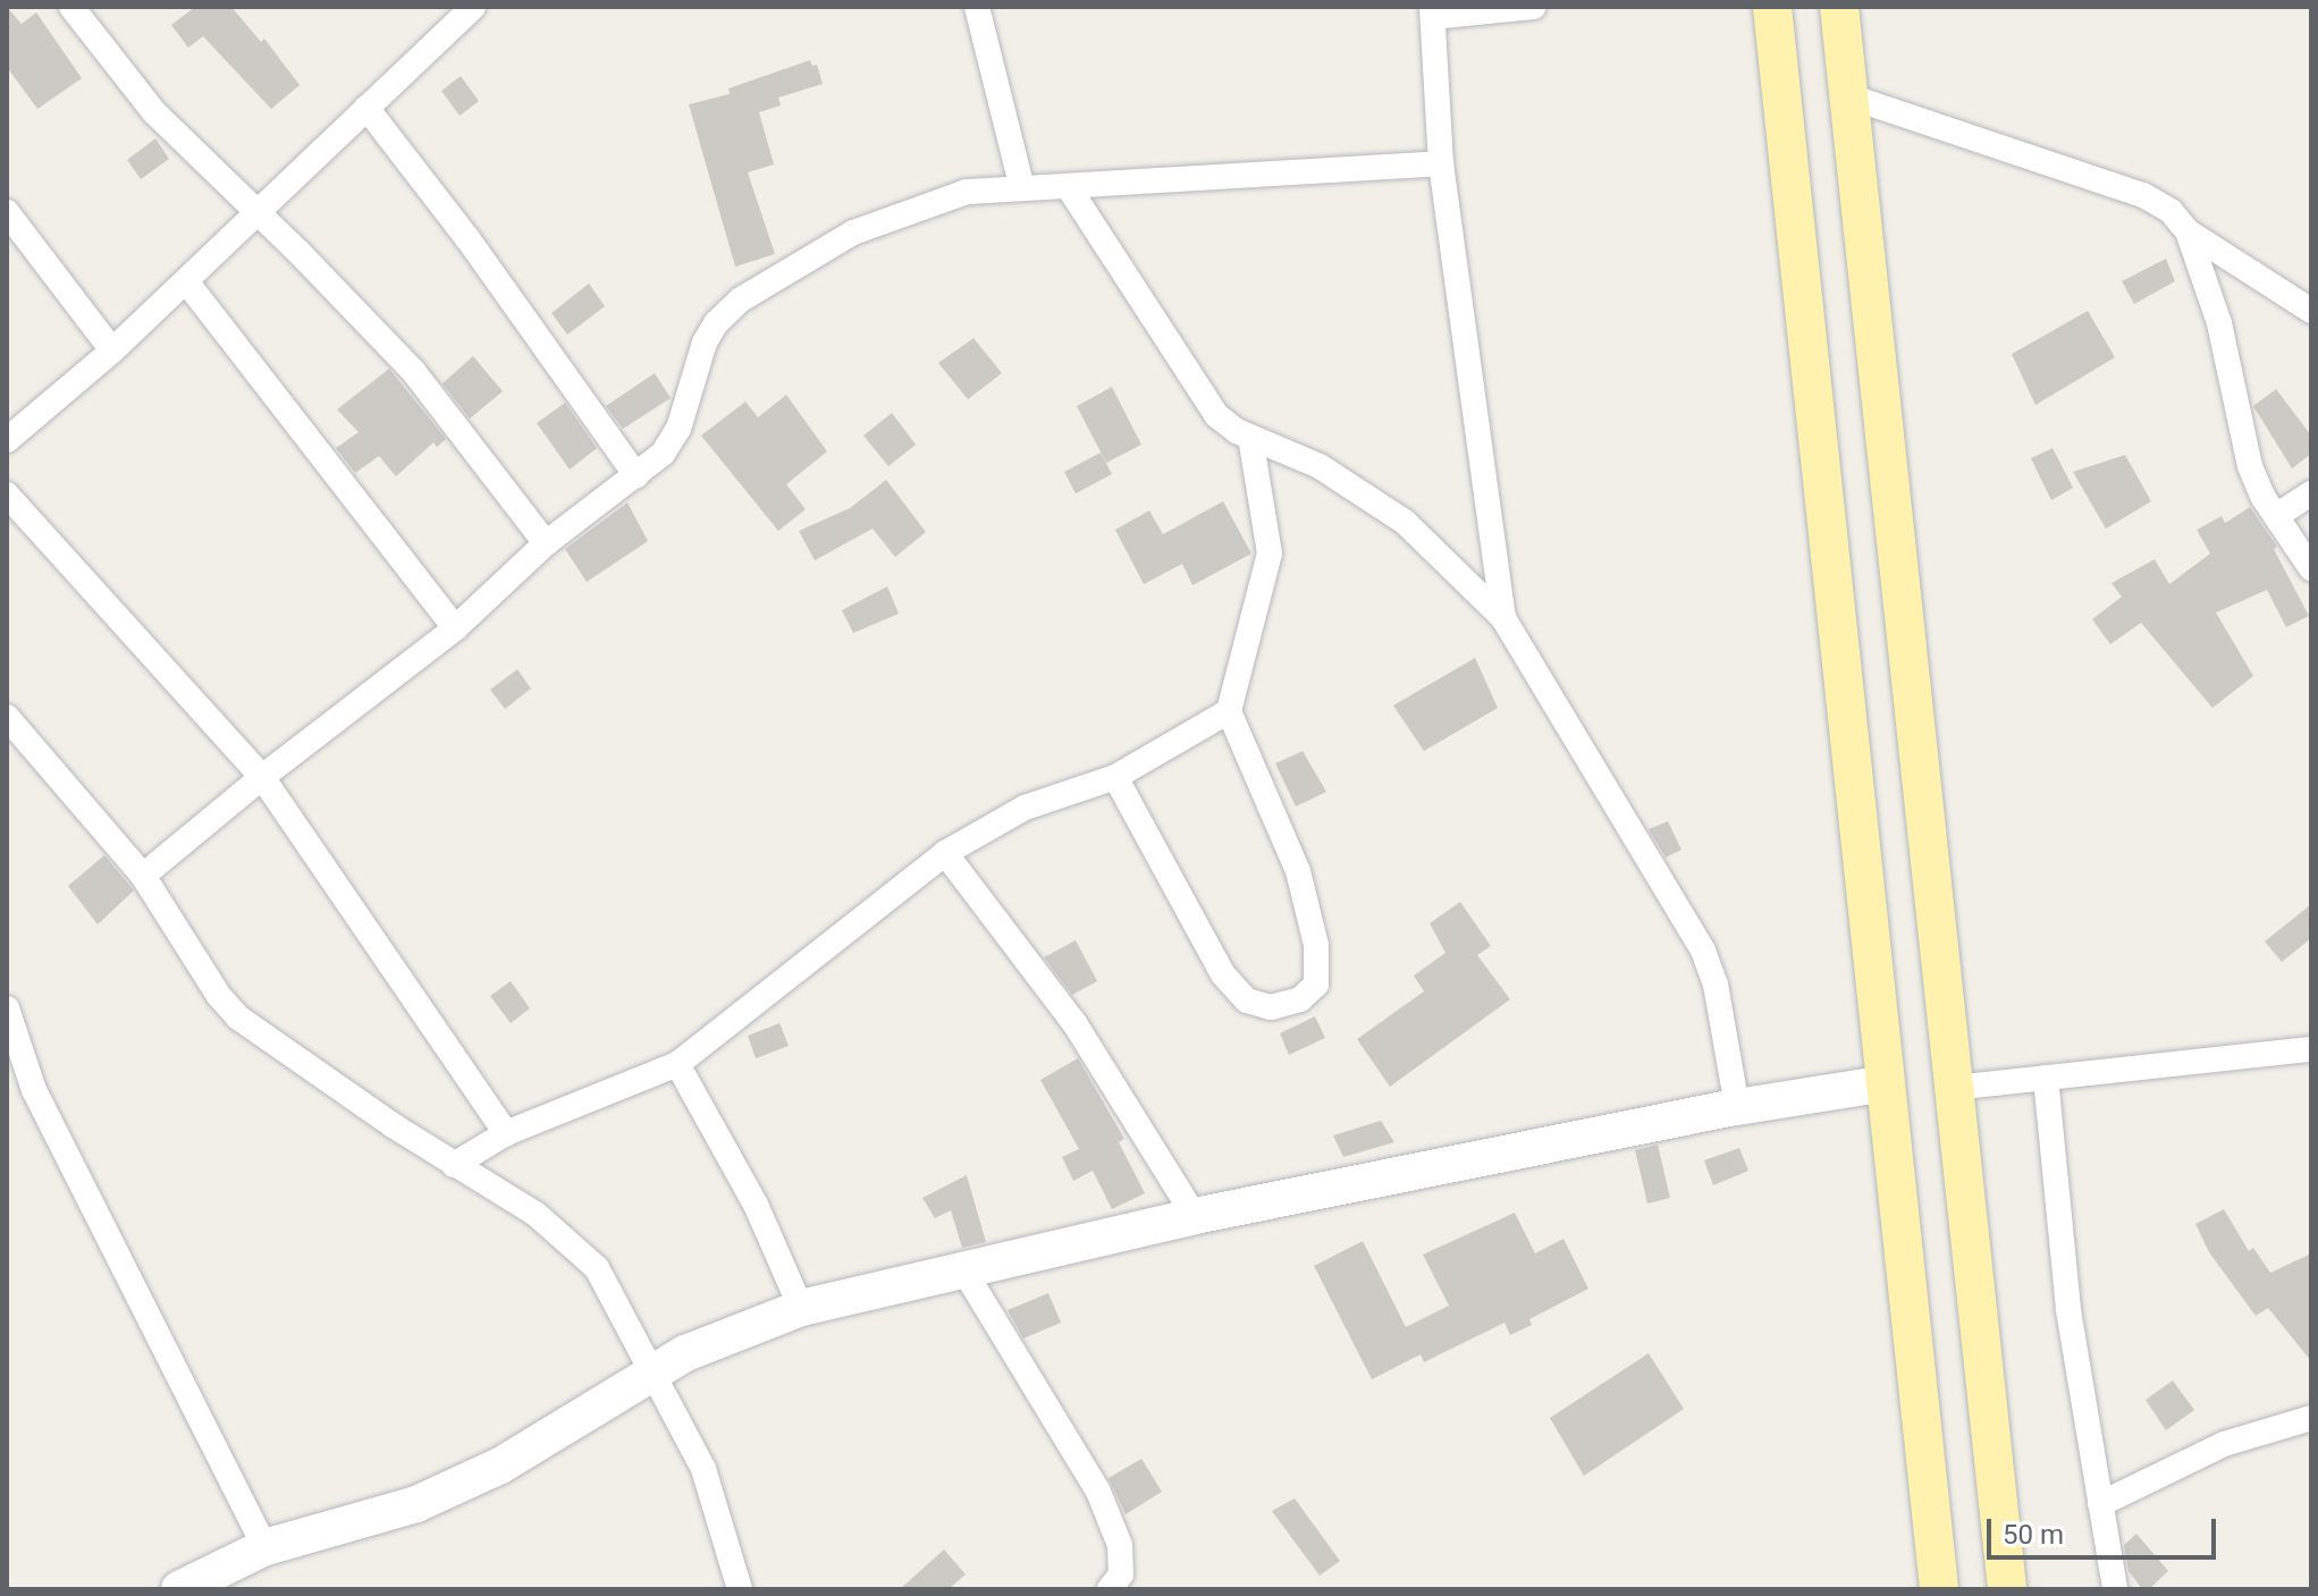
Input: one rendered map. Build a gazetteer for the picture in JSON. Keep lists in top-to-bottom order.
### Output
{
  "scale_bar": "50 m"
}
